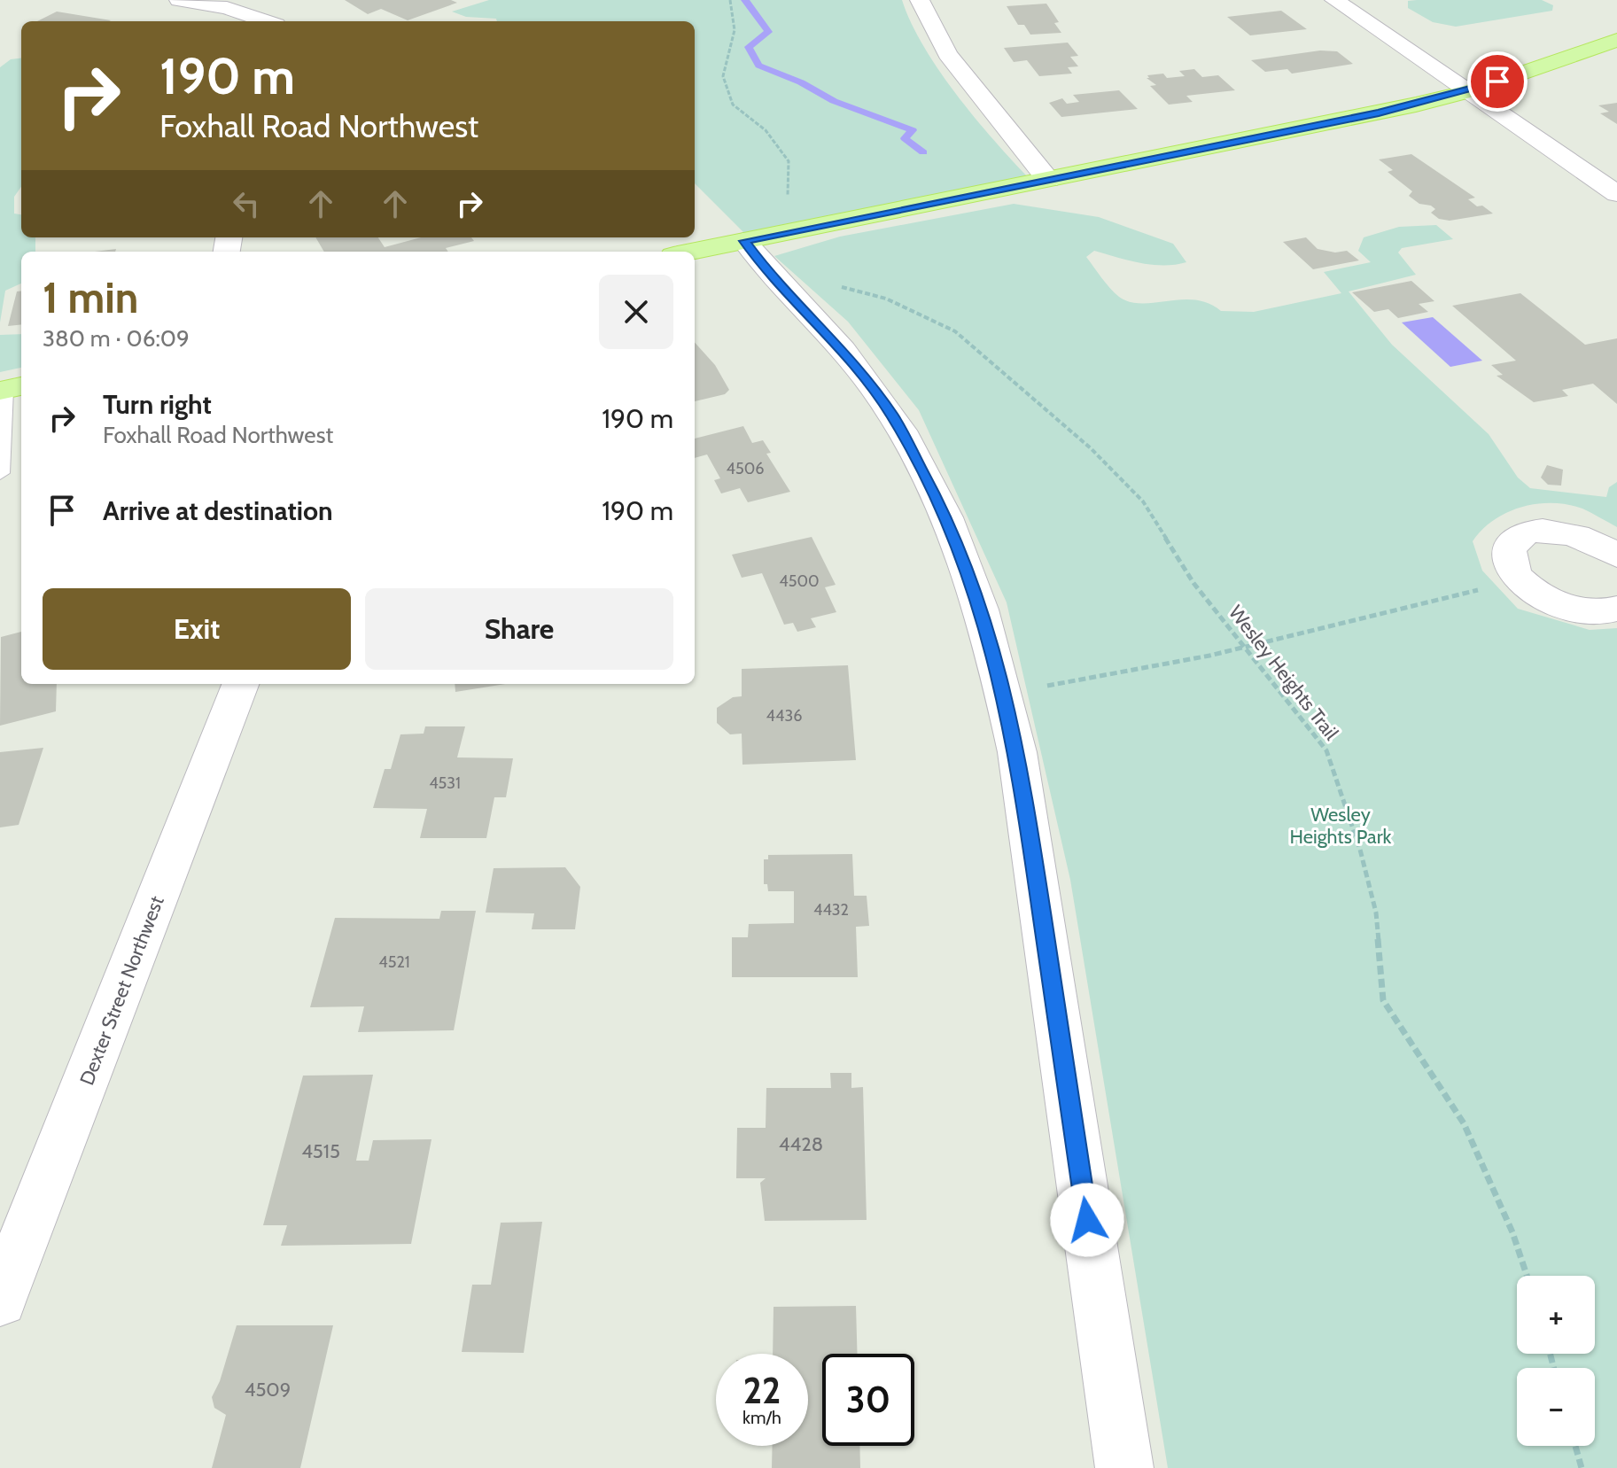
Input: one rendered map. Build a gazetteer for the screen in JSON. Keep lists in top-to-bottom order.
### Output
{
  "streets": {
    "street": ["Dexter Street Northwest"],
    "path": ["Wesley Heights Trail"]
  },
  "parks": ["Wesley Heights Park"],
  "house_numbers": [
    "4506",
    "4500",
    "4436",
    "4531",
    "4432",
    "4521",
    "4428",
    "4515",
    "4509"
  ],
  "page": {
    "turn": ["190 m", "Foxhall Road Northwest"],
    "heading": ["1 min", "380 m · 06:09"],
    "list": [
      {
        "name": "Turn right",
        "note": "Foxhall Road Northwest",
        "value": "190 m"
      },
      {
        "name": "Arrive at destination",
        "value": "190 m"
      }
    ],
    "buttons": ["Exit", "Share"],
    "map_buttons": ["+", "−"],
    "speed": "22 km/h",
    "limit": "30"
  }
}
